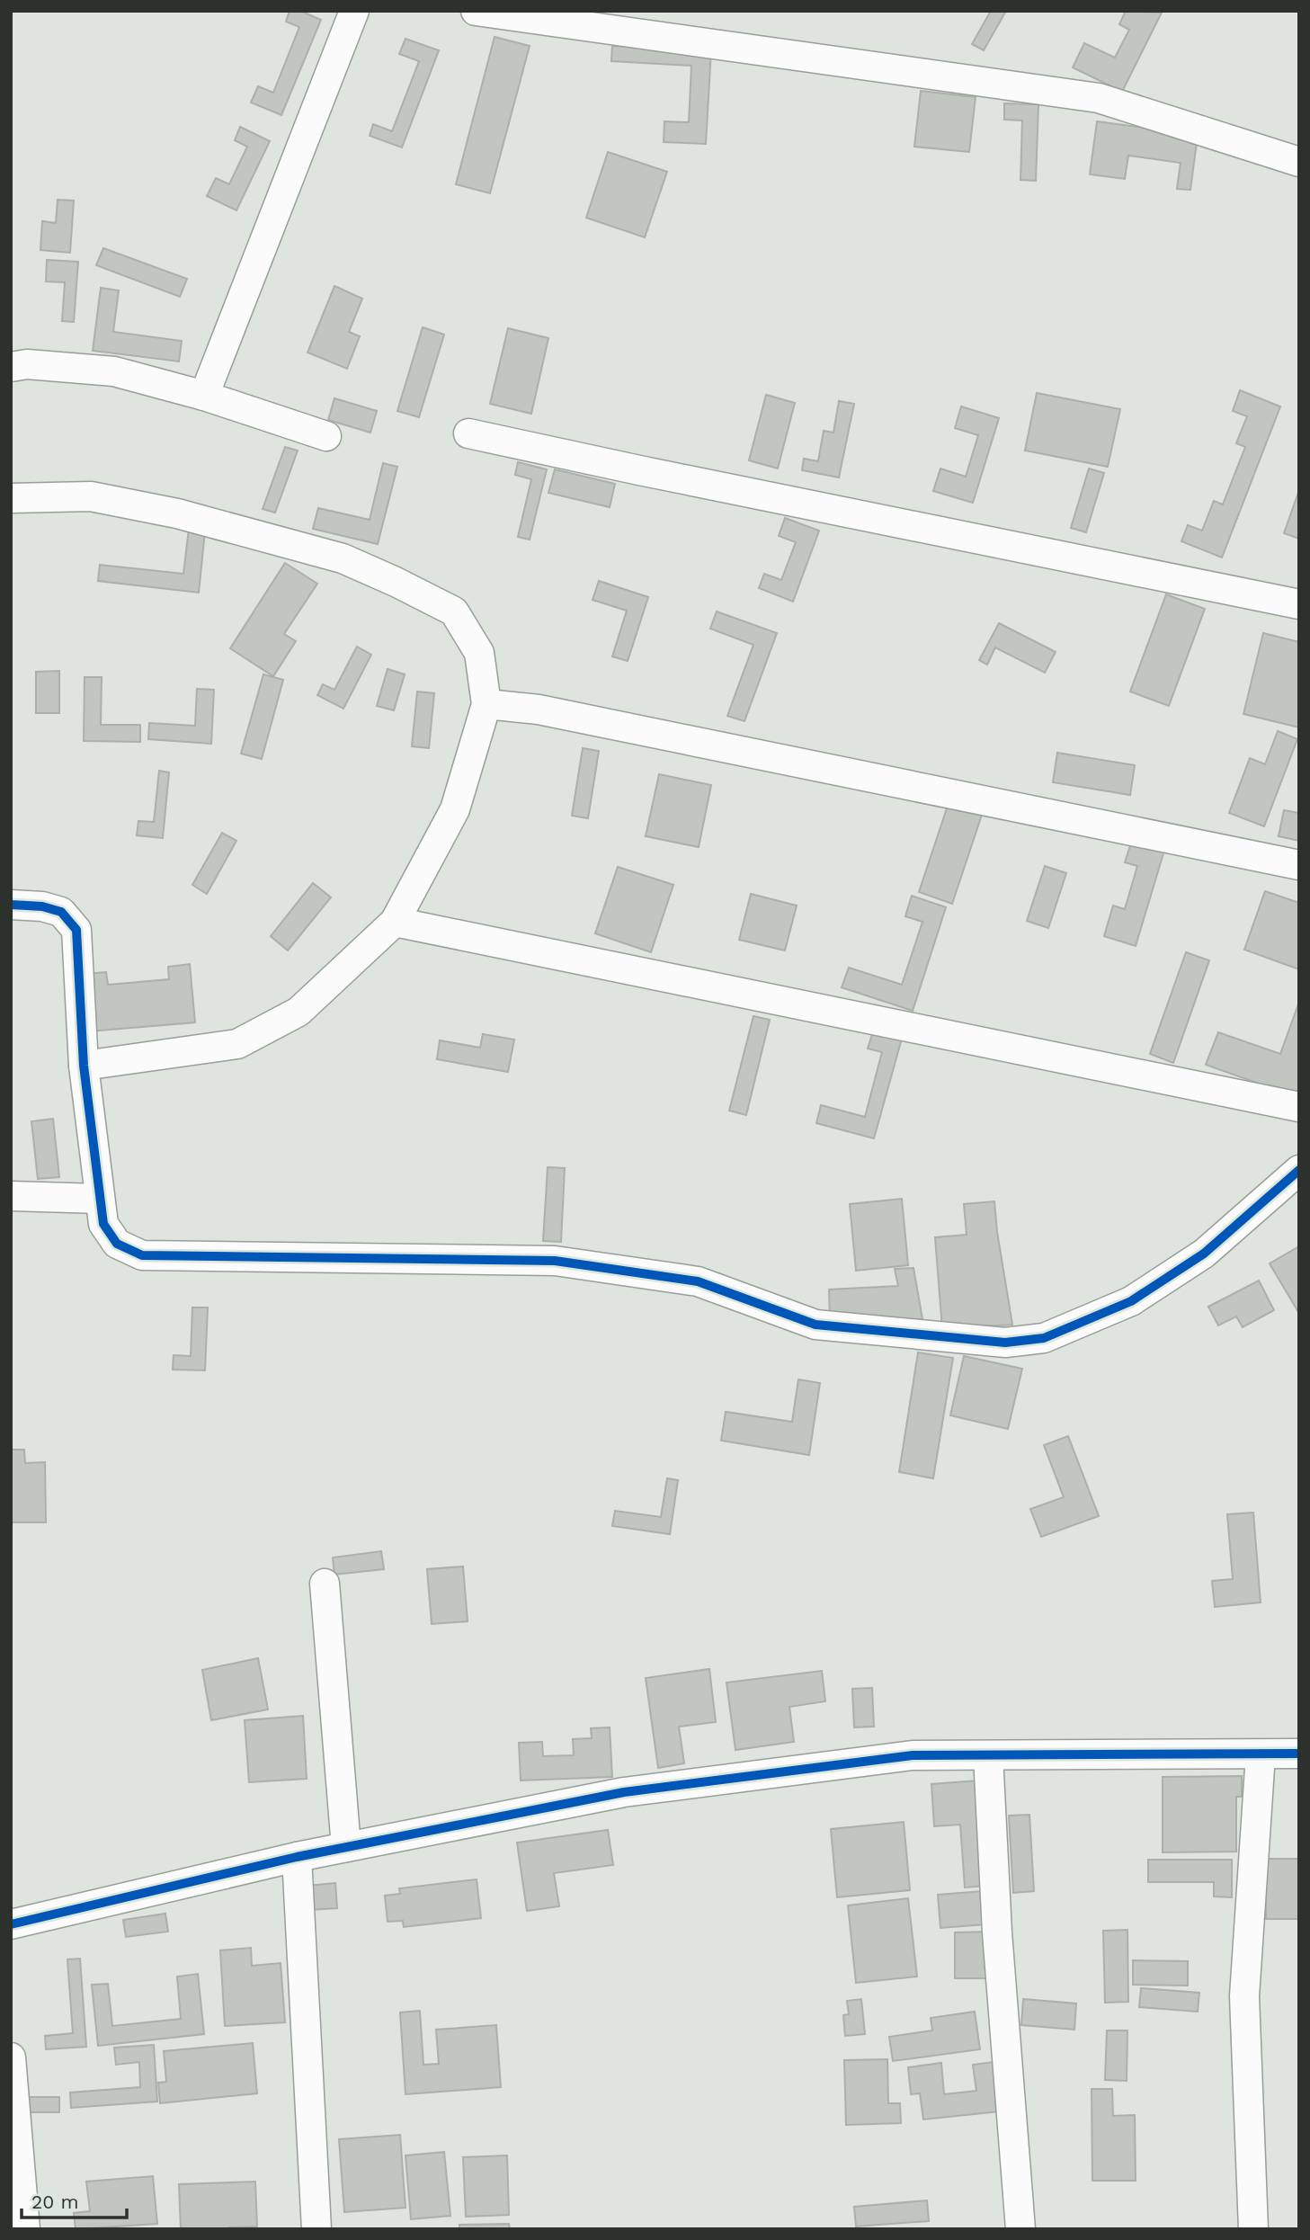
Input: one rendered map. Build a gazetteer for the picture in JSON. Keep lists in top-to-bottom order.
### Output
{
  "scale_bar": "20 m"
}
